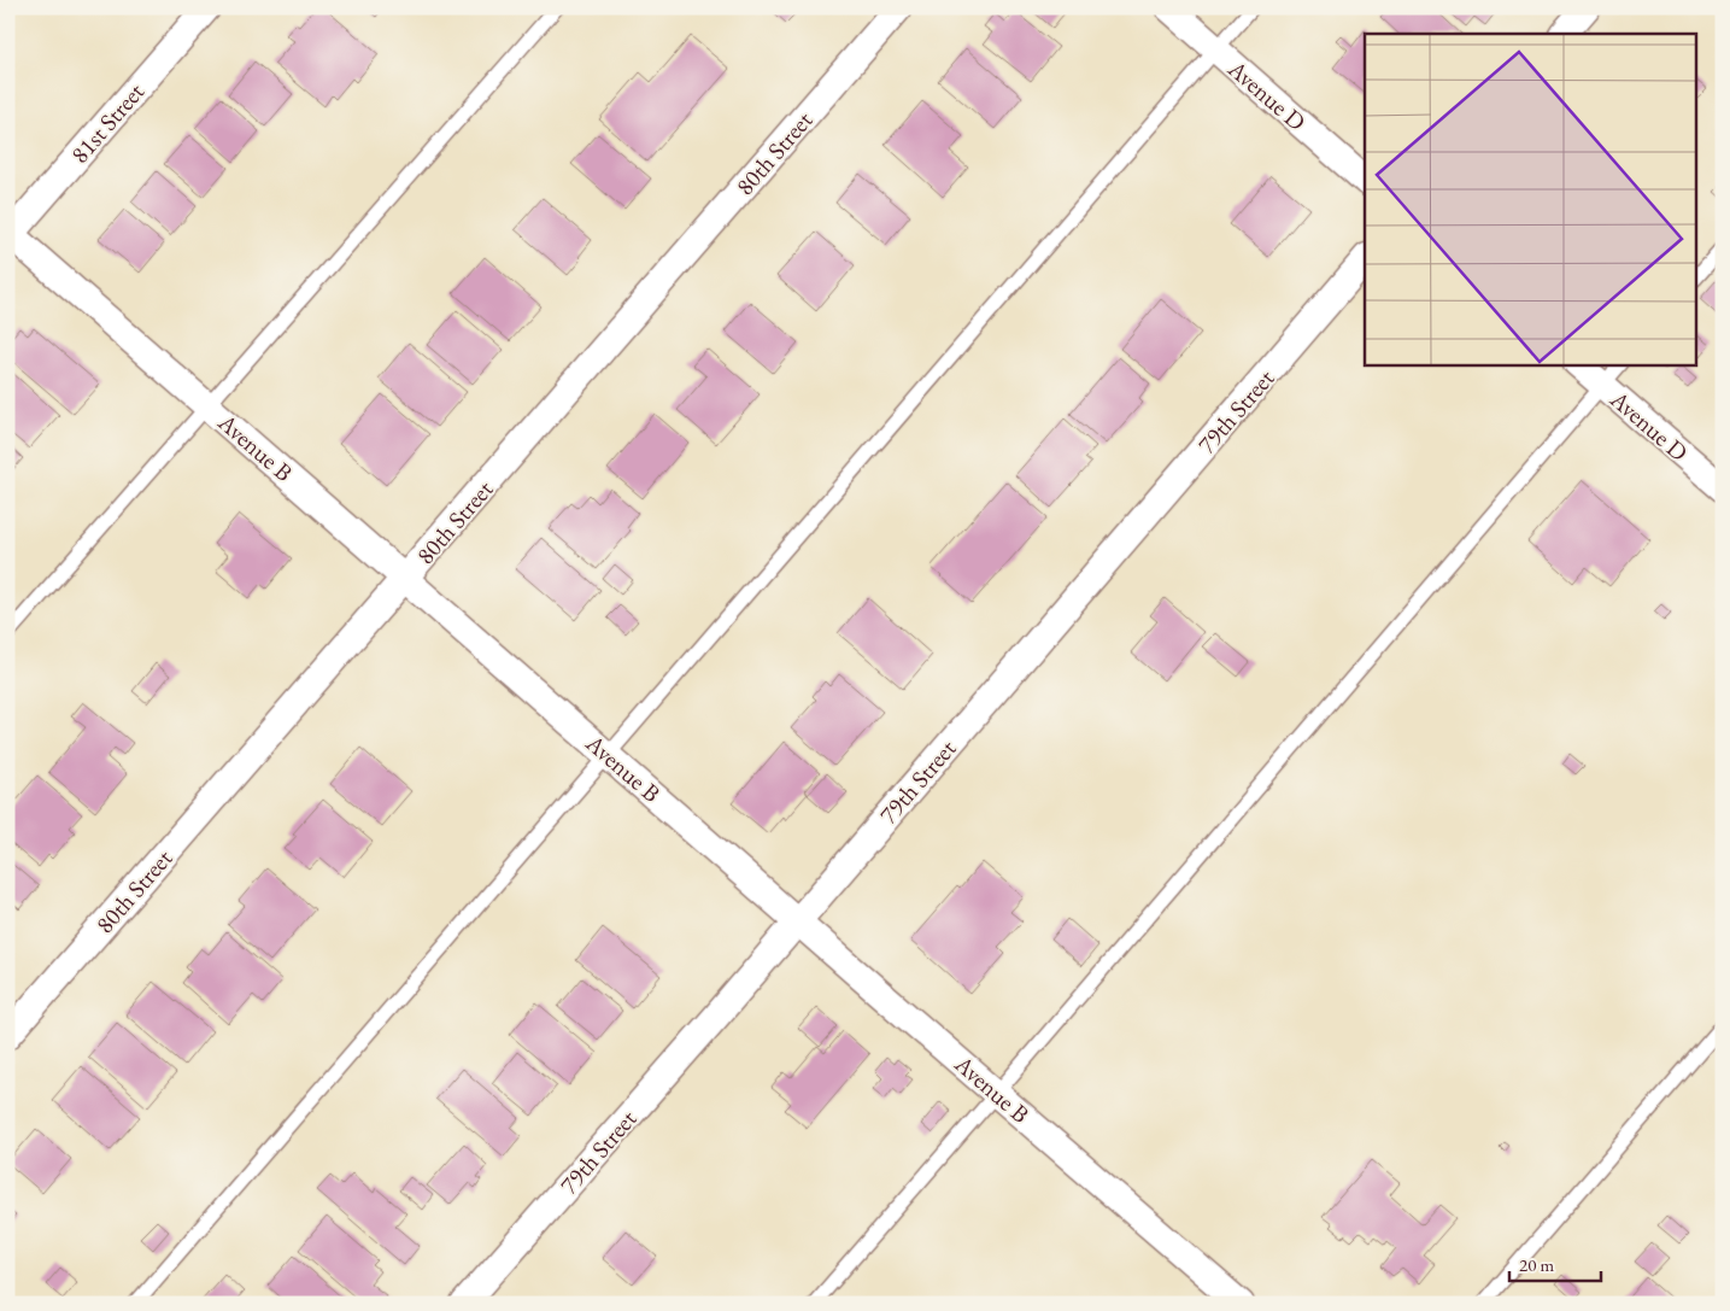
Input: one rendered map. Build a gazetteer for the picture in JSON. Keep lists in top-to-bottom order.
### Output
{
  "streets": {
    "street": [
      "Avenue D",
      "81st Street",
      "80th Street",
      "79th Street",
      "Avenue B"
    ]
  },
  "crossings": [
    ["81st Street", "Avenue B"],
    ["80th Street", "Avenue B"],
    ["79th Street", "Avenue B"]
  ],
  "scale_bar": "20 m"
}
